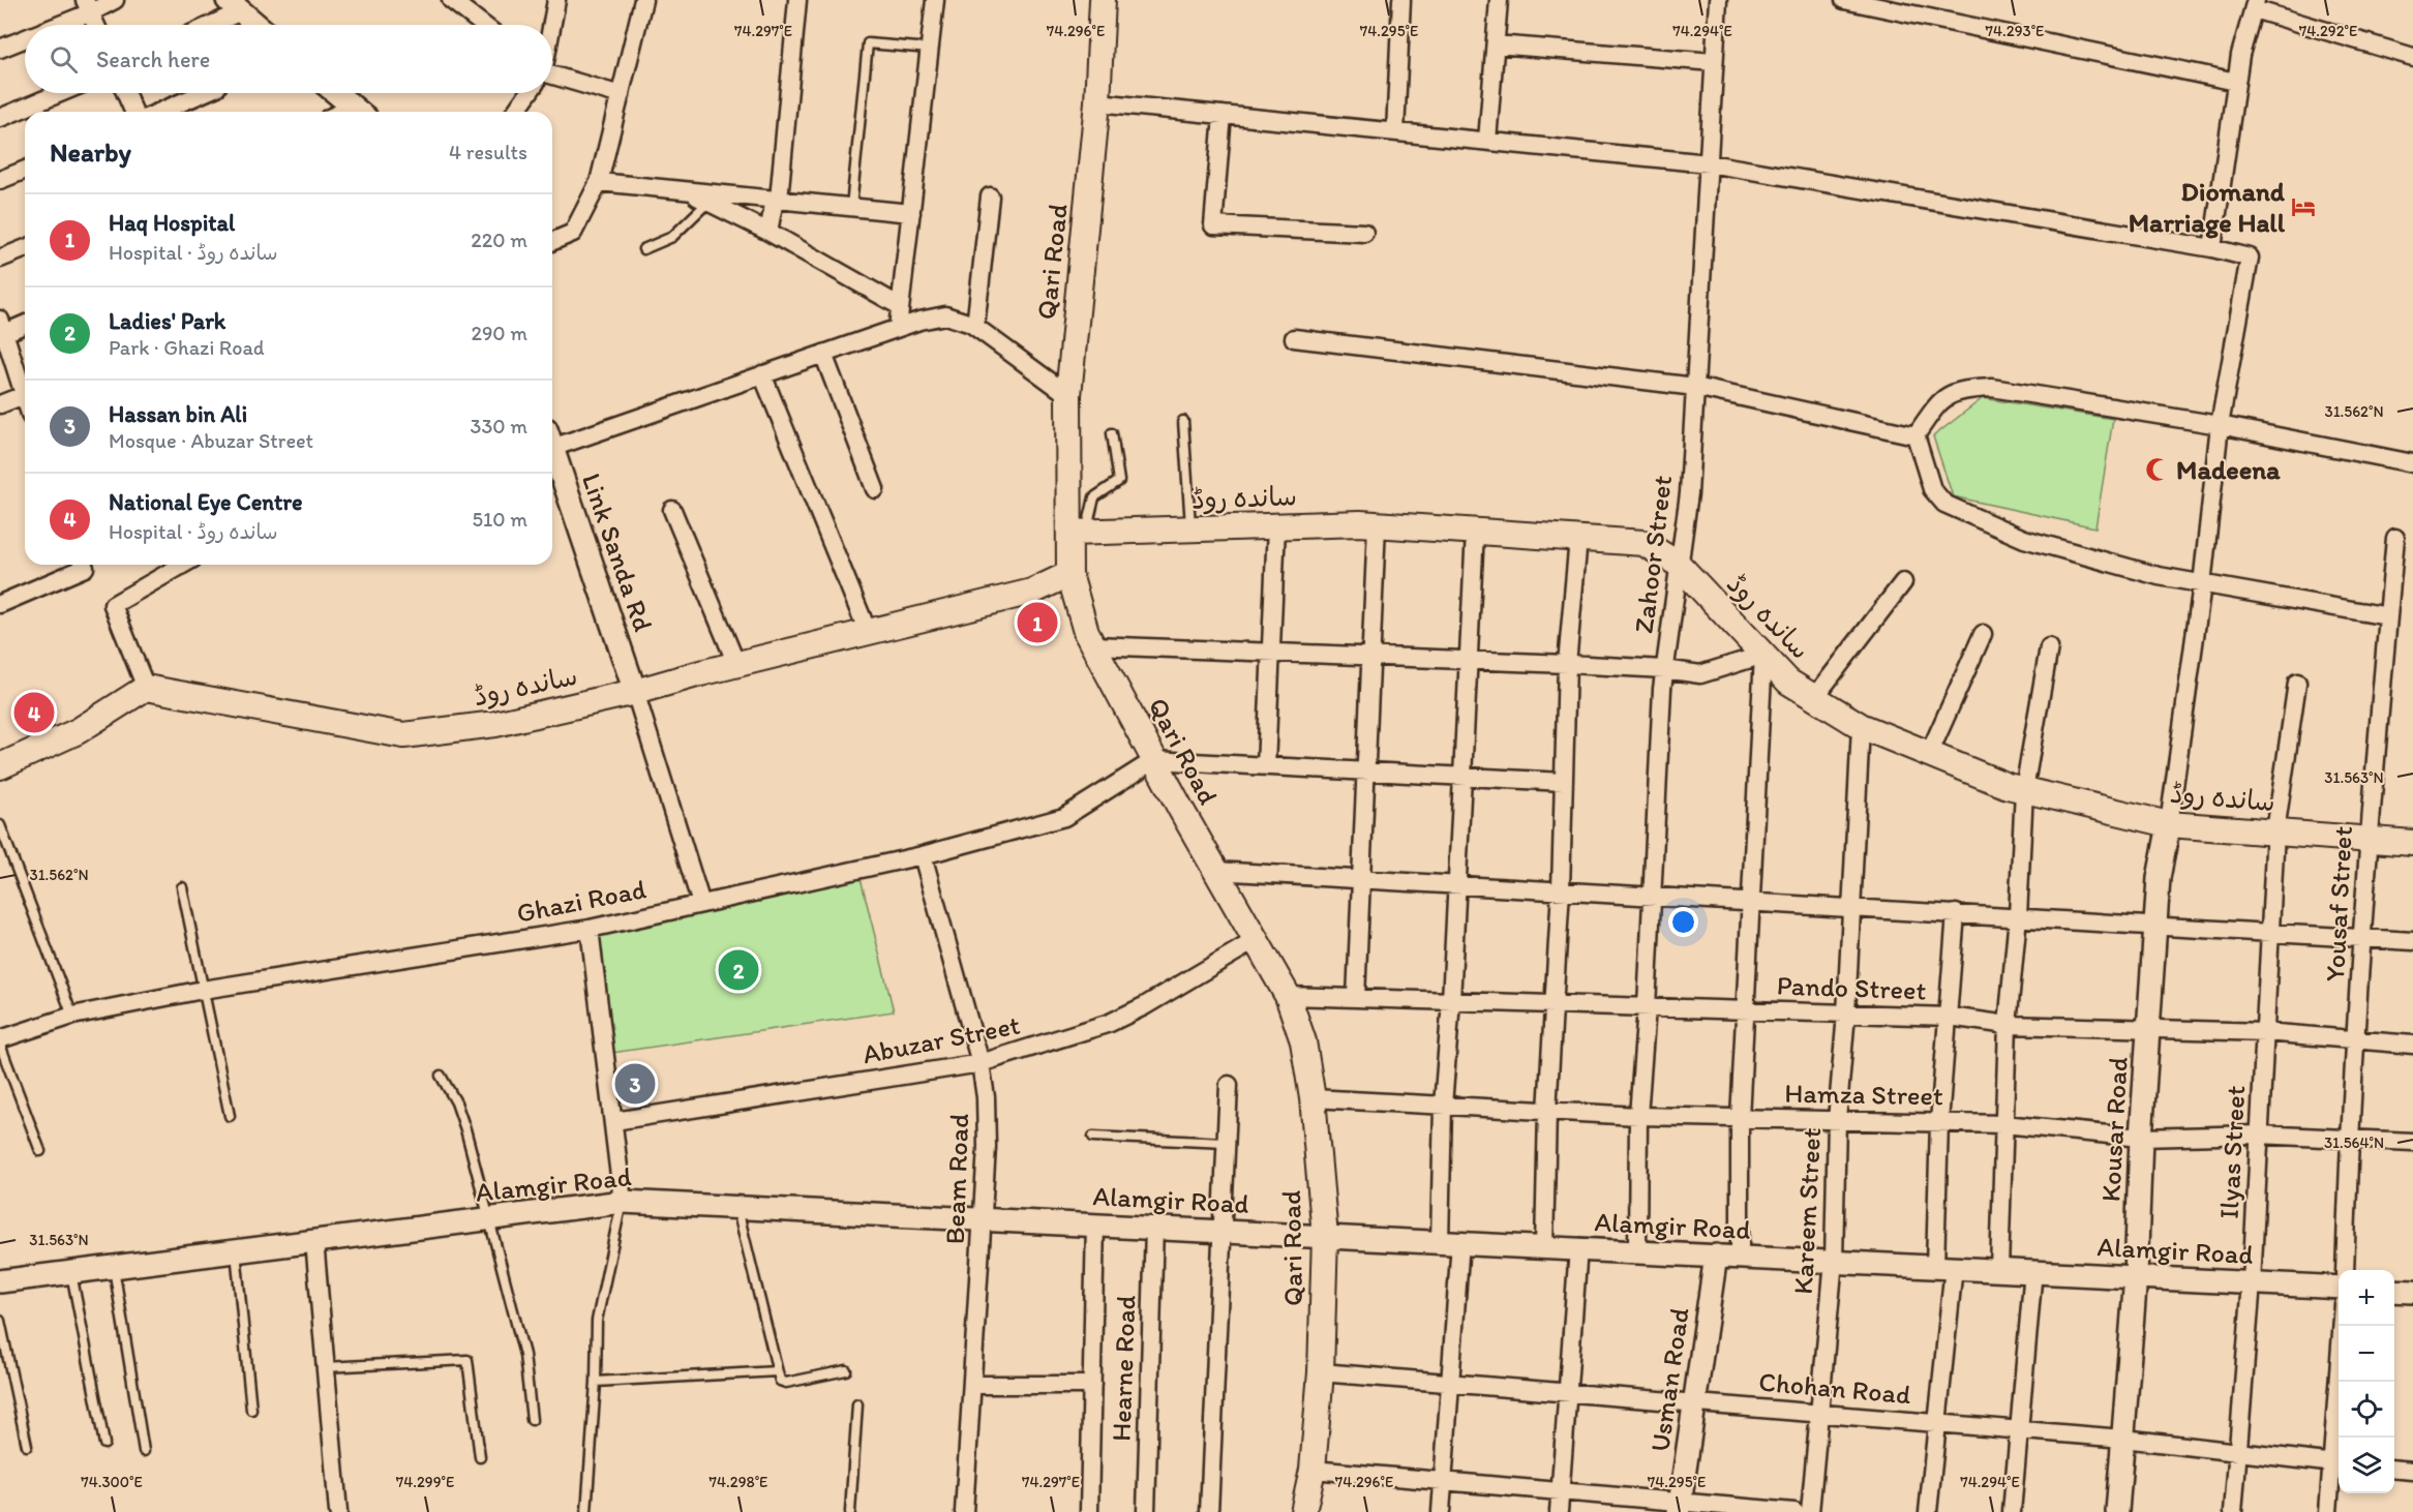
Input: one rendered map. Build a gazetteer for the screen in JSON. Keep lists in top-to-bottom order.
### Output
{
  "streets": {
    "main road": ["Qari Road", "ساندہ روڈ"],
    "street": [
      "Link Sanda Rd",
      "Zahoor Street",
      "Ghazi Road",
      "Yousaf Street",
      "Pando Street",
      "Abuzar Street",
      "Hamza Street",
      "Kousar Road",
      "Ilyas Street",
      "Beam Road",
      "Alamgir Road",
      "Kareem Street",
      "Hearne Road",
      "Usman Road",
      "Chohan Road"
    ]
  },
  "crossings": [
    ["Qari Road", "ساندہ روڈ"],
    ["Qari Road", "Ghazi Road"],
    ["Qari Road", "Pando Street"],
    ["Qari Road", "Abuzar Street"],
    ["Qari Road", "Hamza Street"],
    ["Qari Road", "Alamgir Road"],
    ["Qari Road", "Chohan Road"],
    ["ساندہ روڈ", "Link Sanda Rd"],
    ["ساندہ روڈ", "Zahoor Street"],
    ["ساندہ روڈ", "Yousaf Street"],
    ["ساندہ روڈ", "Kousar Road"],
    ["ساندہ روڈ", "Ilyas Street"],
    ["ساندہ روڈ", "Kareem Street"],
    ["Zahoor Street", "Pando Street"],
    ["Zahoor Street", "Hamza Street"],
    ["Zahoor Street", "Alamgir Road"],
    ["Ghazi Road", "Beam Road"],
    ["Yousaf Street", "Pando Street"],
    ["Yousaf Street", "Hamza Street"],
    ["Pando Street", "Kousar Road"],
    ["Pando Street", "Ilyas Street"],
    ["Pando Street", "Kareem Street"],
    ["Abuzar Street", "Beam Road"],
    ["Hamza Street", "Kousar Road"],
    ["Hamza Street", "Ilyas Street"],
    ["Hamza Street", "Kareem Street"],
    ["Kousar Road", "Alamgir Road"],
    ["Kousar Road", "Chohan Road"],
    ["Ilyas Street", "Alamgir Road"],
    ["Ilyas Street", "Chohan Road"],
    ["Beam Road", "Alamgir Road"],
    ["Alamgir Road", "Kareem Street"],
    ["Alamgir Road", "Hearne Road"],
    ["Alamgir Road", "Usman Road"],
    ["Kareem Street", "Chohan Road"],
    ["Usman Road", "Chohan Road"]
  ],
  "places": {
    "hotel": ["Diomand Marriage Hall"],
    "mosque": ["Madeena"]
  },
  "page": {
    "search": "Search here",
    "heading": ["Nearby", "4 results"],
    "list": [
      {
        "mark": "1",
        "name": "Haq Hospital",
        "note": "Hospital · ساندہ روڈ",
        "value": "220 m"
      },
      {
        "mark": "2",
        "name": "Ladies' Park",
        "note": "Park · Ghazi Road",
        "value": "290 m"
      },
      {
        "mark": "3",
        "name": "Hassan bin Ali",
        "note": "Mosque · Abuzar Street",
        "value": "330 m"
      },
      {
        "mark": "4",
        "name": "National Eye Centre",
        "note": "Hospital · ساندہ روڈ",
        "value": "510 m"
      }
    ],
    "pins": [
      "1",
      "4",
      "2",
      "3"
    ],
    "map_buttons": ["+", "−"]
  },
  "coordinates": [
    "74.297°E",
    "74.296°E",
    "74.295°E",
    "74.294°E",
    "74.293°E",
    "74.292°E",
    "31.562°N",
    "31.563°N",
    "31.564°N",
    "74.300°E",
    "74.299°E",
    "74.298°E"
  ]
}
